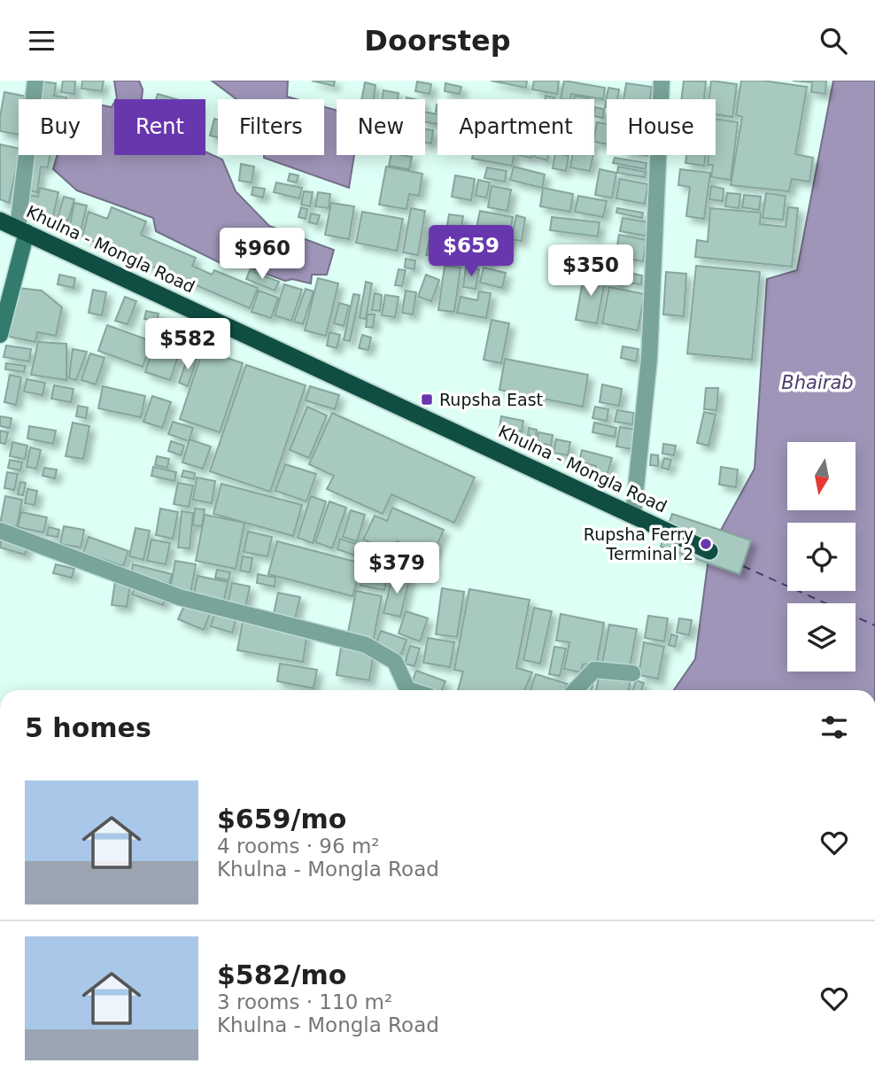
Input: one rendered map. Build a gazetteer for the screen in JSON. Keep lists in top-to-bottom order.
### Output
{
  "streets": {
    "highway": ["Khulna - Mongla Road"]
  },
  "water": ["Bhairab"],
  "places": {
    "transit": ["Rupsha East"],
    "other": ["Rupsha Ferry Terminal 2"]
  },
  "north": "bottom",
  "page": {
    "header": "Doorstep",
    "chip": [
      "Buy",
      "Rent",
      "Filters",
      "New",
      "Apartment",
      "House"
    ],
    "price": [
      "$659",
      "$960",
      "$350",
      "$582",
      "$379"
    ],
    "heading": "5 homes",
    "list": [
      {
        "name": "$659/mo",
        "note": "4 rooms · 96 m² · Khulna - Mongla Road"
      },
      {
        "name": "$582/mo",
        "note": "3 rooms · 110 m² · Khulna - Mongla Road"
      }
    ]
  }
}
